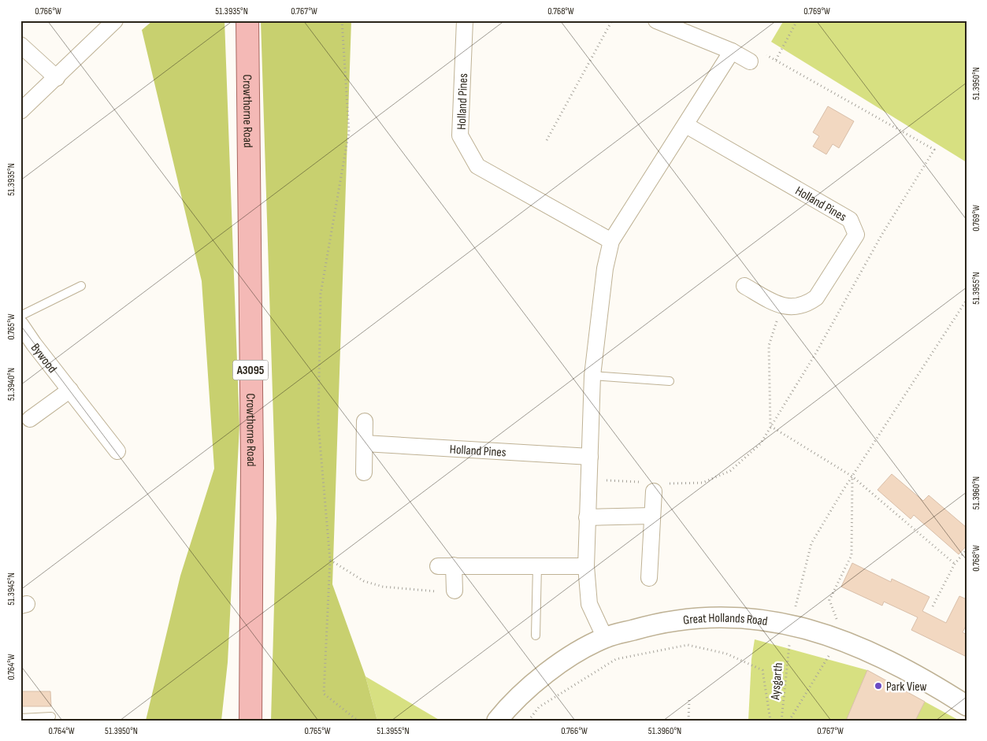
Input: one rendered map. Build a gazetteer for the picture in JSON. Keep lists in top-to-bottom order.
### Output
{
  "streets": {
    "main road": ["Crowthorne Road", "A3095"],
    "street": ["Holland Pines", "Bywood", "Great Hollands Road"],
    "path": ["Aysgarth"]
  },
  "places": ["Park View"],
  "coordinates": [
    "0.766°W",
    "51.3935°N",
    "0.767°W",
    "0.768°W",
    "0.769°W",
    "51.3950°N",
    "51.3955°N",
    "0.765°W",
    "51.3940°N",
    "51.3960°N",
    "51.3945°N",
    "0.764°W"
  ]
}
